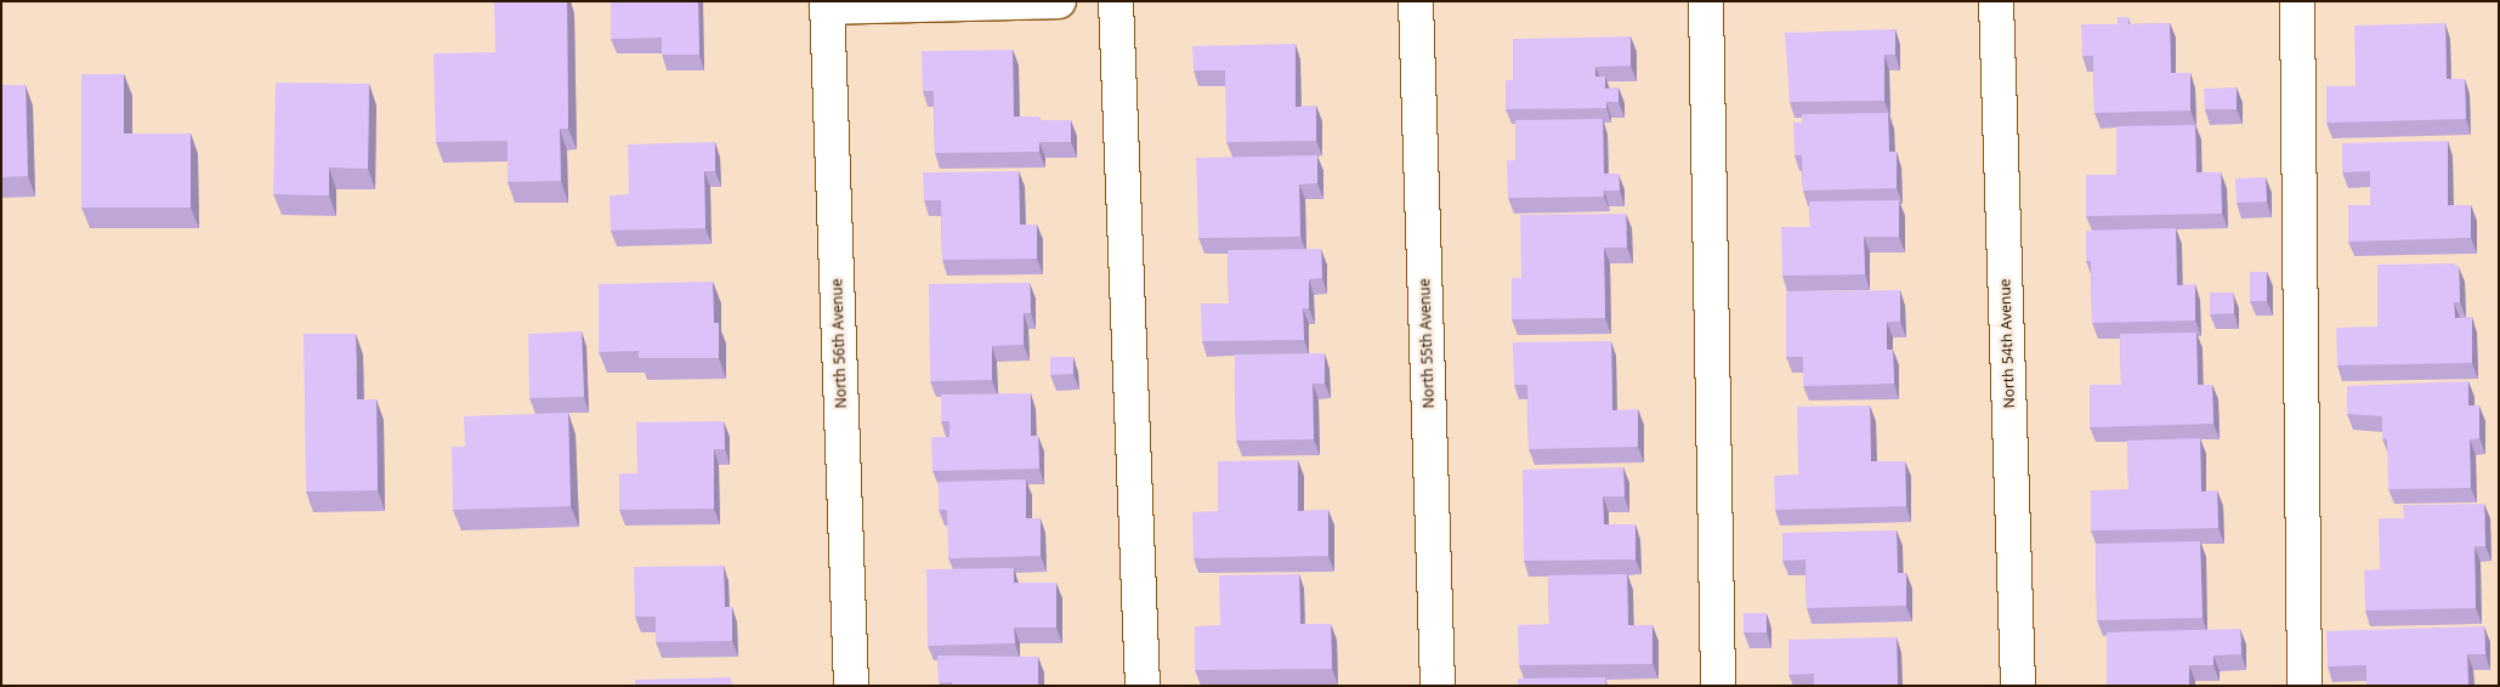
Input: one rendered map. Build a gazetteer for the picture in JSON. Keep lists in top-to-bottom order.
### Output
{
  "streets": {
    "street": ["North 56th Avenue", "North 55th Avenue", "North 54th Avenue"]
  }
}
